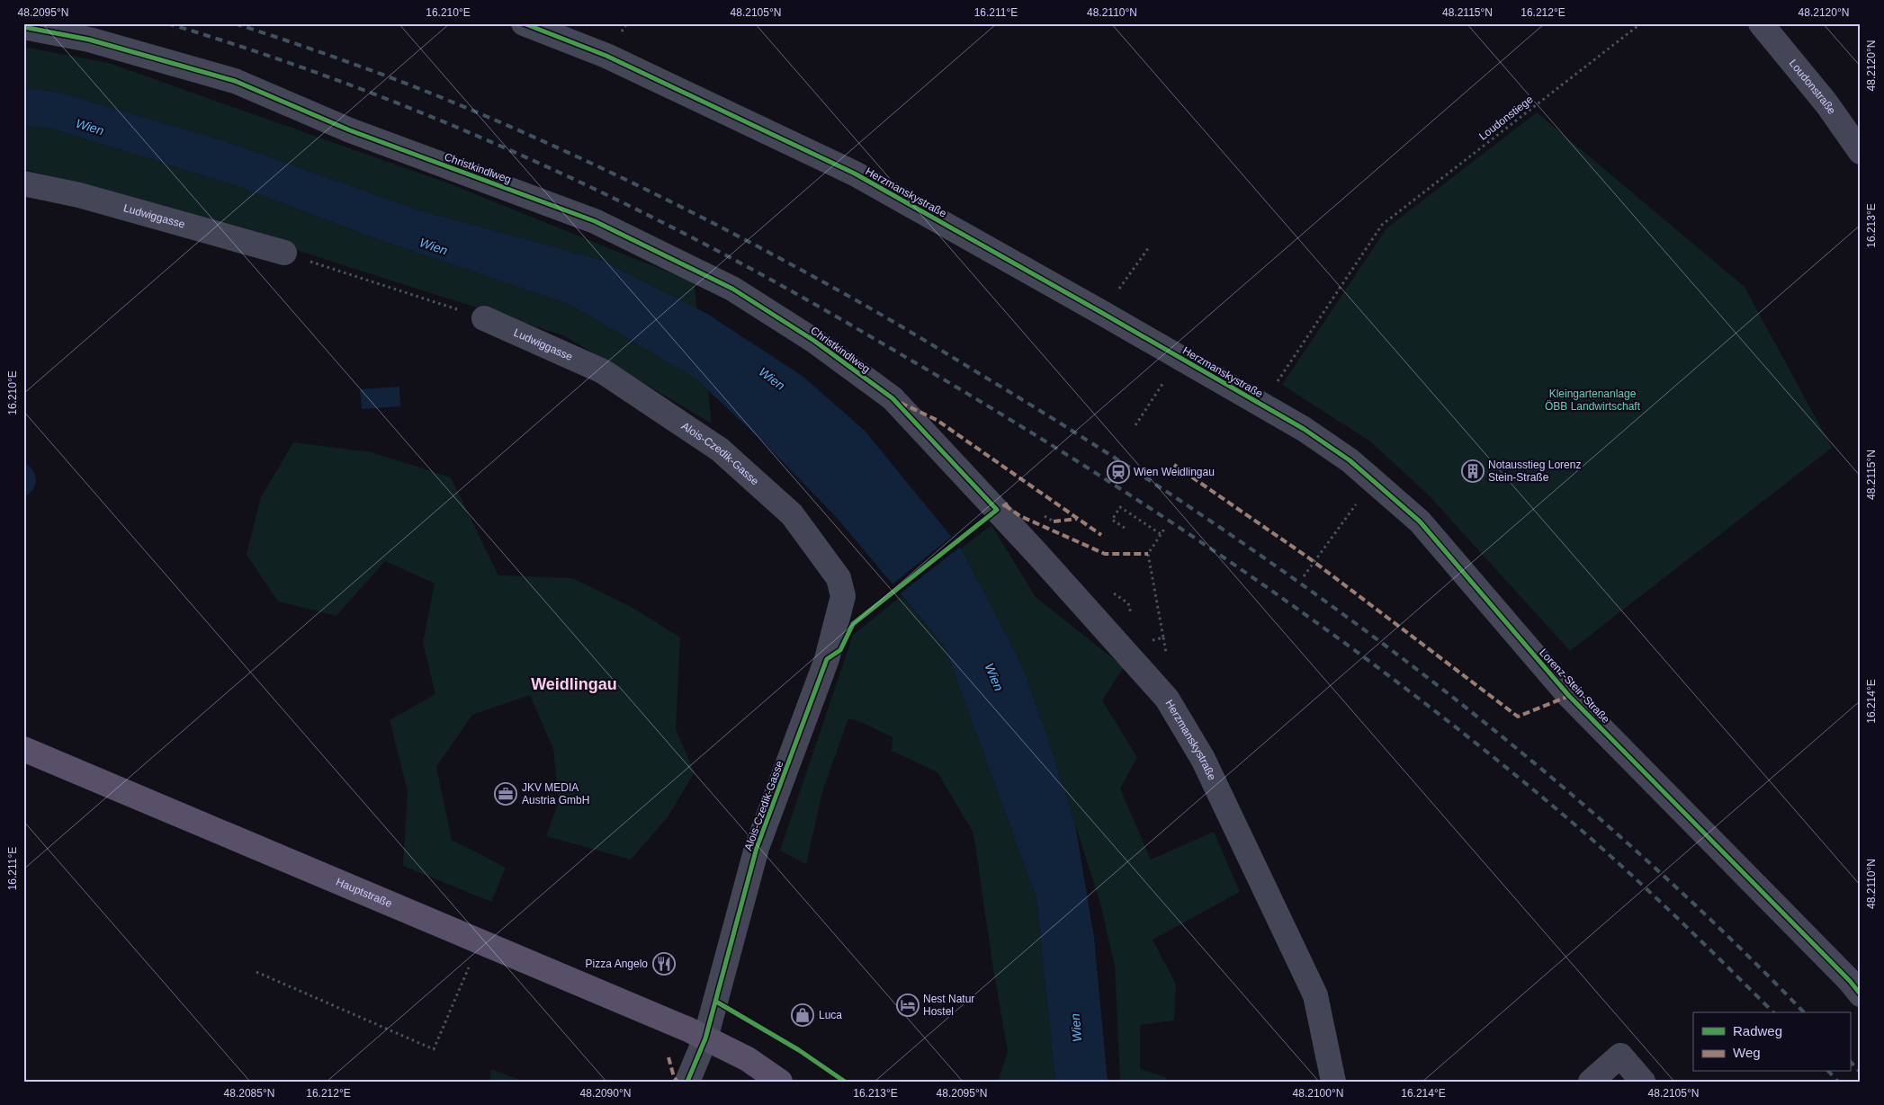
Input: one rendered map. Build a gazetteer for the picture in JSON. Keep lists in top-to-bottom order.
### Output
{
  "streets": {
    "main road": ["Hauptstraße"],
    "street": [
      "Loudonstraße",
      "Christkindlweg",
      "Herzmanskystraße",
      "Ludwiggasse",
      "Alois-Czedik-Gasse",
      "Lorenz-Stein-Straße"
    ],
    "path": ["Loudonstiege"]
  },
  "crossings": [
    ["Loudonstiege", "Herzmanskystraße"],
    ["Loudonstiege", "Lorenz-Stein-Straße"],
    ["Christkindlweg", "Herzmanskystraße"],
    ["Herzmanskystraße", "Lorenz-Stein-Straße"],
    ["Ludwiggasse", "Alois-Czedik-Gasse"],
    ["Alois-Czedik-Gasse", "Hauptstraße"]
  ],
  "districts": ["Weidlingau"],
  "water": ["Wien"],
  "parks": ["Kleingartenanlage ÖBB Landwirtschaft"],
  "places": {
    "building": ["Notausstieg Lorenz Stein-Straße"],
    "station": ["Wien Weidlingau"],
    "office": ["JKV MEDIA Austria GmbH"],
    "restaurant": ["Pizza Angelo"],
    "hotel": ["Nest Natur Hostel"],
    "shop": ["Luca"]
  },
  "legend": ["Radweg", "Weg"],
  "coordinates": [
    "48.2095°N",
    "16.210°E",
    "48.2105°N",
    "16.211°E",
    "48.2110°N",
    "48.2115°N",
    "16.212°E",
    "48.2120°N",
    "16.213°E",
    "16.214°E",
    "48.2085°N",
    "48.2090°N",
    "48.2100°N"
  ]
}
